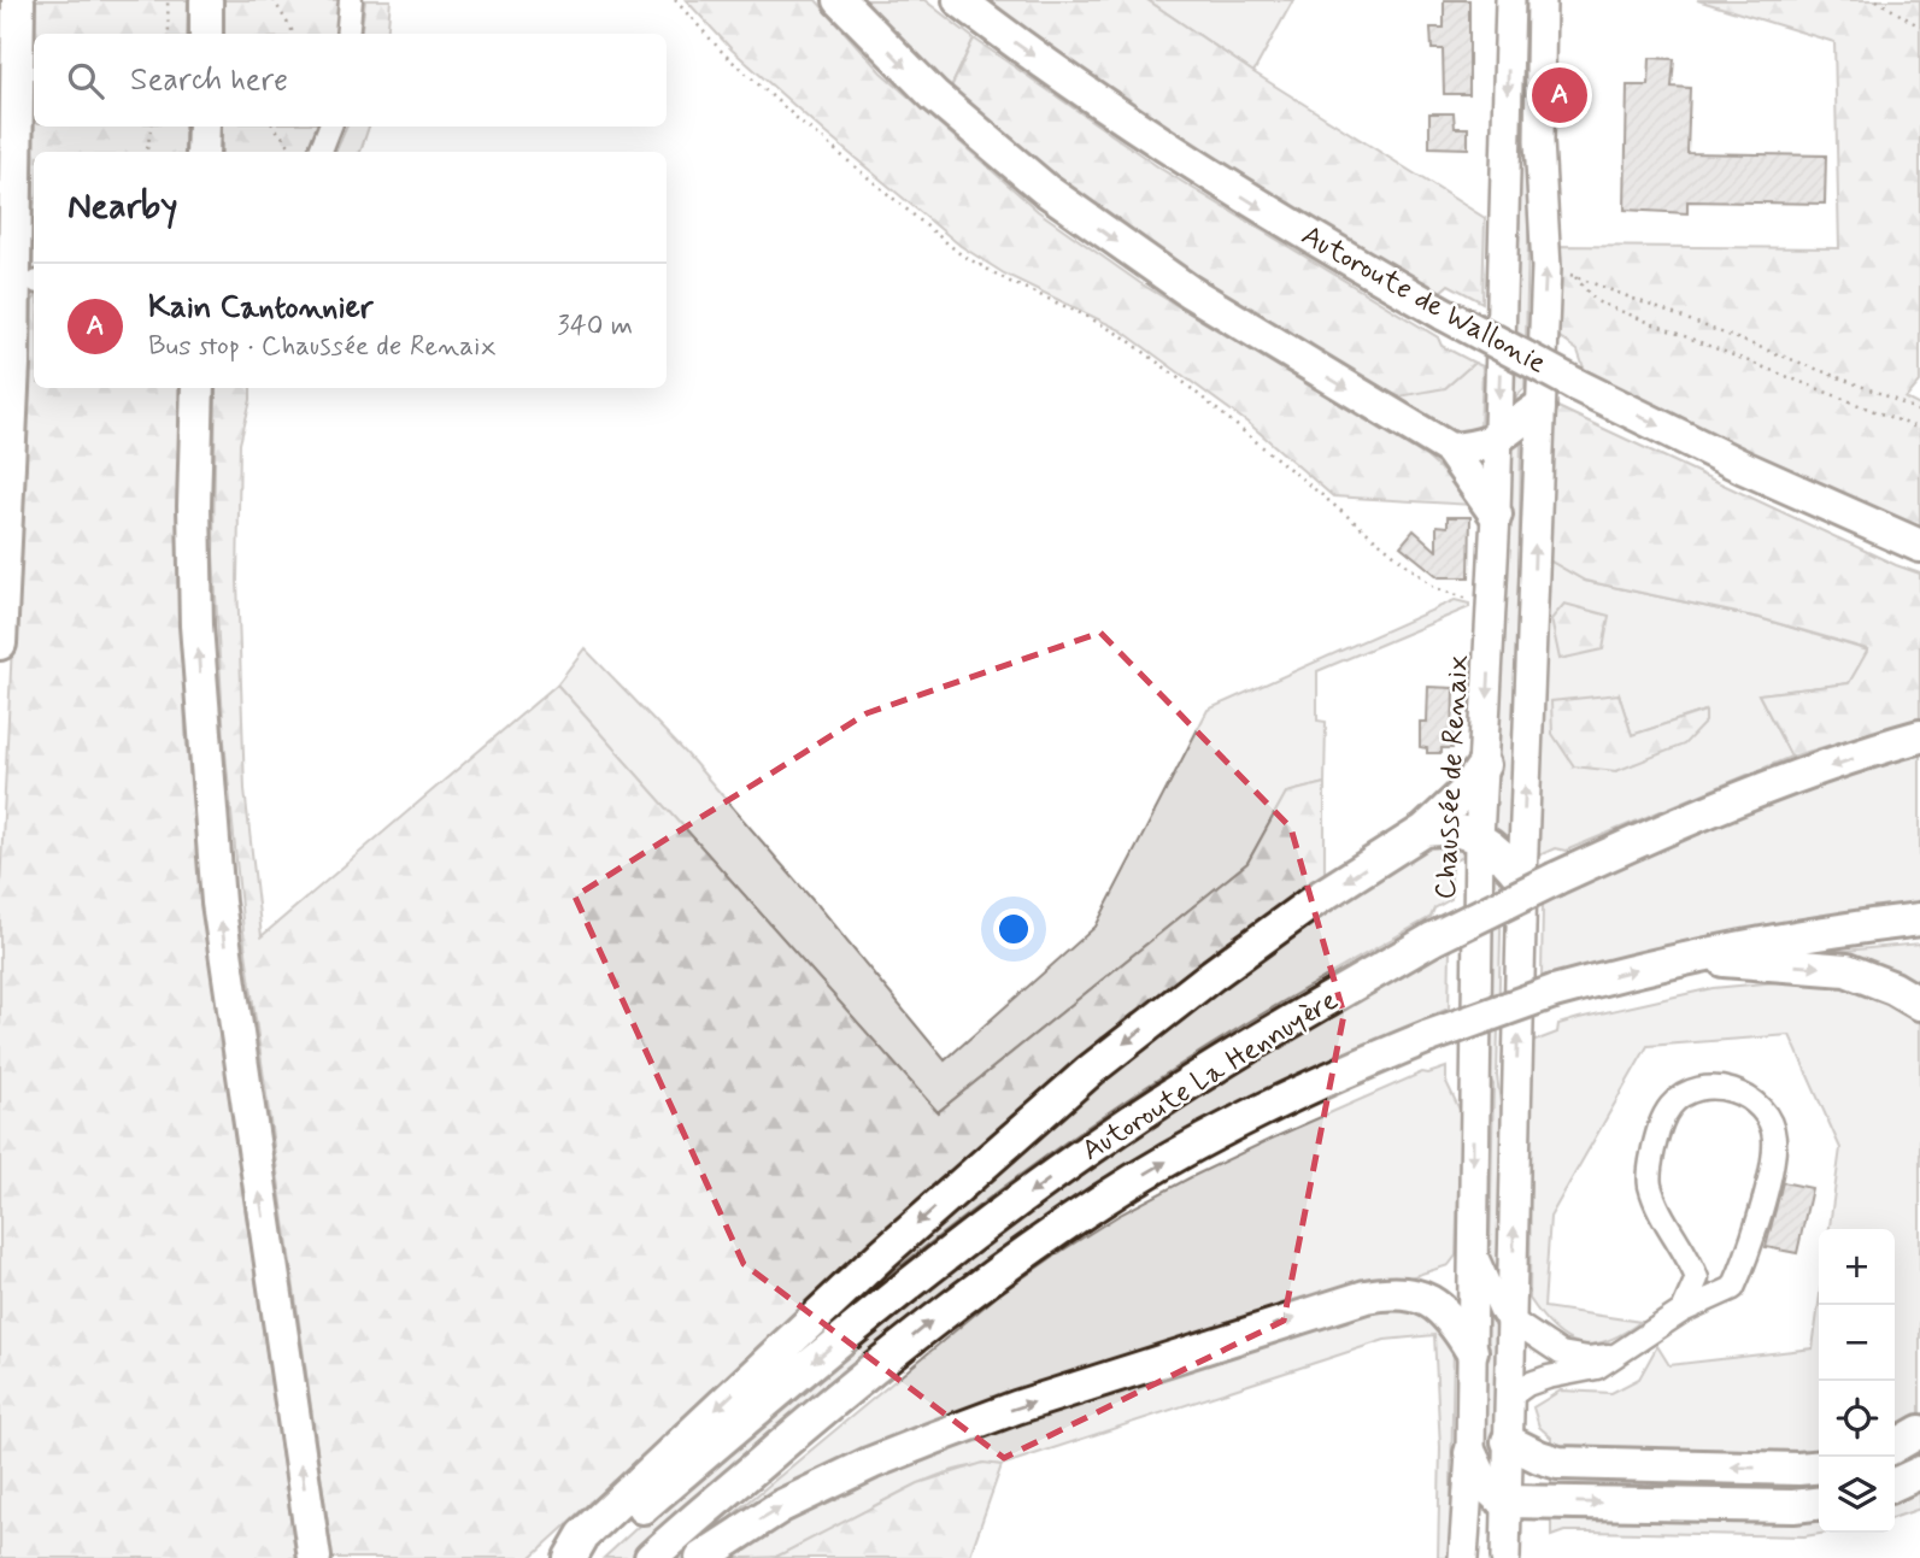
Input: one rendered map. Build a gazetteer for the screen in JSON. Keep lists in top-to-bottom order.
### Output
{
  "streets": {
    "highway": ["Autoroute de Wallonie", "Autoroute La Hennuyère"],
    "main road": ["Chaussée de Renaix"]
  },
  "page": {
    "search": "Search here",
    "pins": "A",
    "heading": "Nearby",
    "list": [
      {
        "mark": "A",
        "name": "Kain Cantonnier",
        "note": "Bus stop · Chaussée de Renaix",
        "value": "340 m"
      }
    ],
    "map_buttons": ["+", "−"]
  }
}
